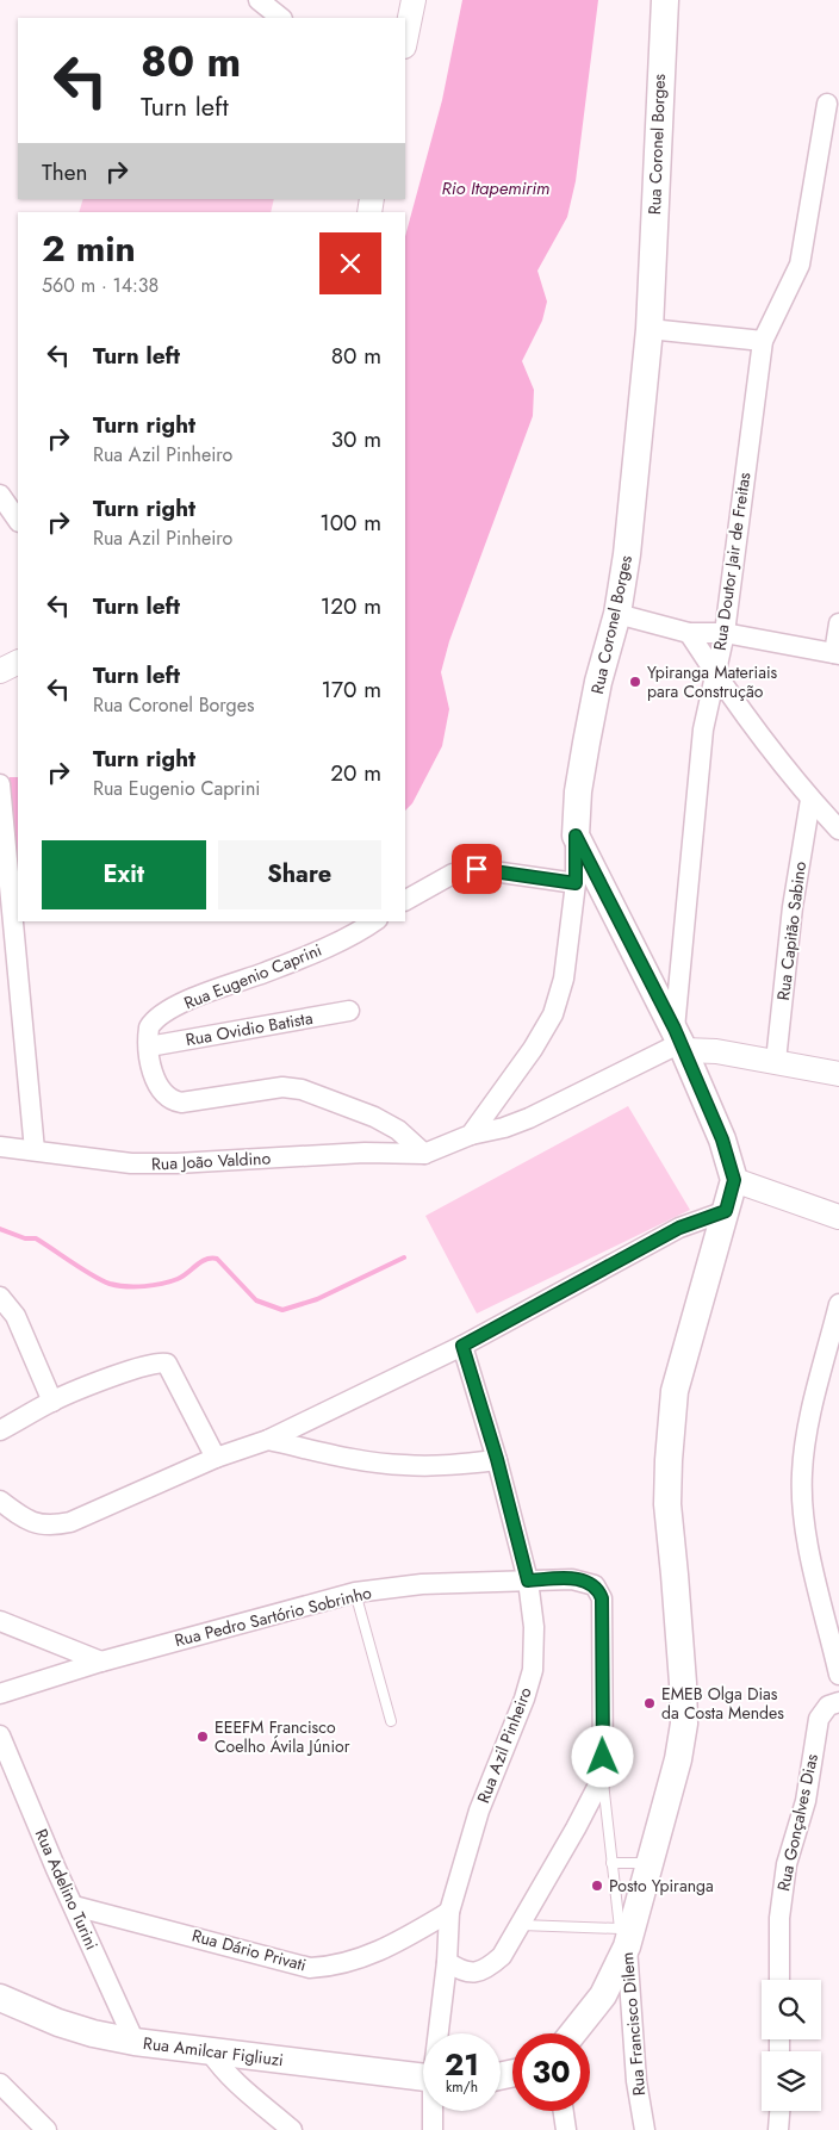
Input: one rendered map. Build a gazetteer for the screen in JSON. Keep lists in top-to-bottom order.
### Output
{
  "streets": {
    "main road": ["Rua Coronel Borges", "Rua Amilcar Figliuzi"],
    "street": [
      "Rua Doutor Jair de Freitas",
      "Rua Capitão Sabino",
      "Rua Eugenio Caprini",
      "Rua Ovidio Batista",
      "Rua João Valdino",
      "Rua Pedro Sartório Sobrinho",
      "Rua Azil Pinheiro",
      "Rua Gonçalves Dias",
      "Rua Adelino Turini",
      "Rua Dário Privati",
      "Rua Francisco Dilem"
    ]
  },
  "crossings": [
    ["Rua Eugenio Caprini", "Rua Ovidio Batista"],
    ["Rua Pedro Sartório Sobrinho", "Rua Azil Pinheiro"],
    ["Rua Pedro Sartório Sobrinho", "Rua Francisco Dilem"],
    ["Rua Azil Pinheiro", "Rua Dário Privati"],
    ["Rua Adelino Turini", "Rua Dário Privati"],
    ["Rua Adelino Turini", "Rua Amilcar Figliuzi"]
  ],
  "water": ["Rio Itapemirim"],
  "places": [
    "Ypiranga Materiais para Construção",
    "EMEB Olga Dias da Costa Mendes",
    "EEEFM Francisco Coelho Ávila Júnior",
    "Posto Ypiranga"
  ],
  "page": {
    "turn": ["80 m", "Turn left"],
    "then": "Then",
    "heading": ["2 min", "560 m · 14:38"],
    "list": [
      {
        "name": "Turn left",
        "value": "80 m"
      },
      {
        "name": "Turn right",
        "note": "Rua Azil Pinheiro",
        "value": "30 m"
      },
      {
        "name": "Turn right",
        "note": "Rua Azil Pinheiro",
        "value": "100 m"
      },
      {
        "name": "Turn left",
        "value": "120 m"
      },
      {
        "name": "Turn left",
        "note": "Rua Coronel Borges",
        "value": "170 m"
      },
      {
        "name": "Turn right",
        "note": "Rua Eugenio Caprini",
        "value": "20 m"
      }
    ],
    "buttons": ["Exit", "Share"],
    "speed": "21 km/h",
    "limit": "30"
  }
}
